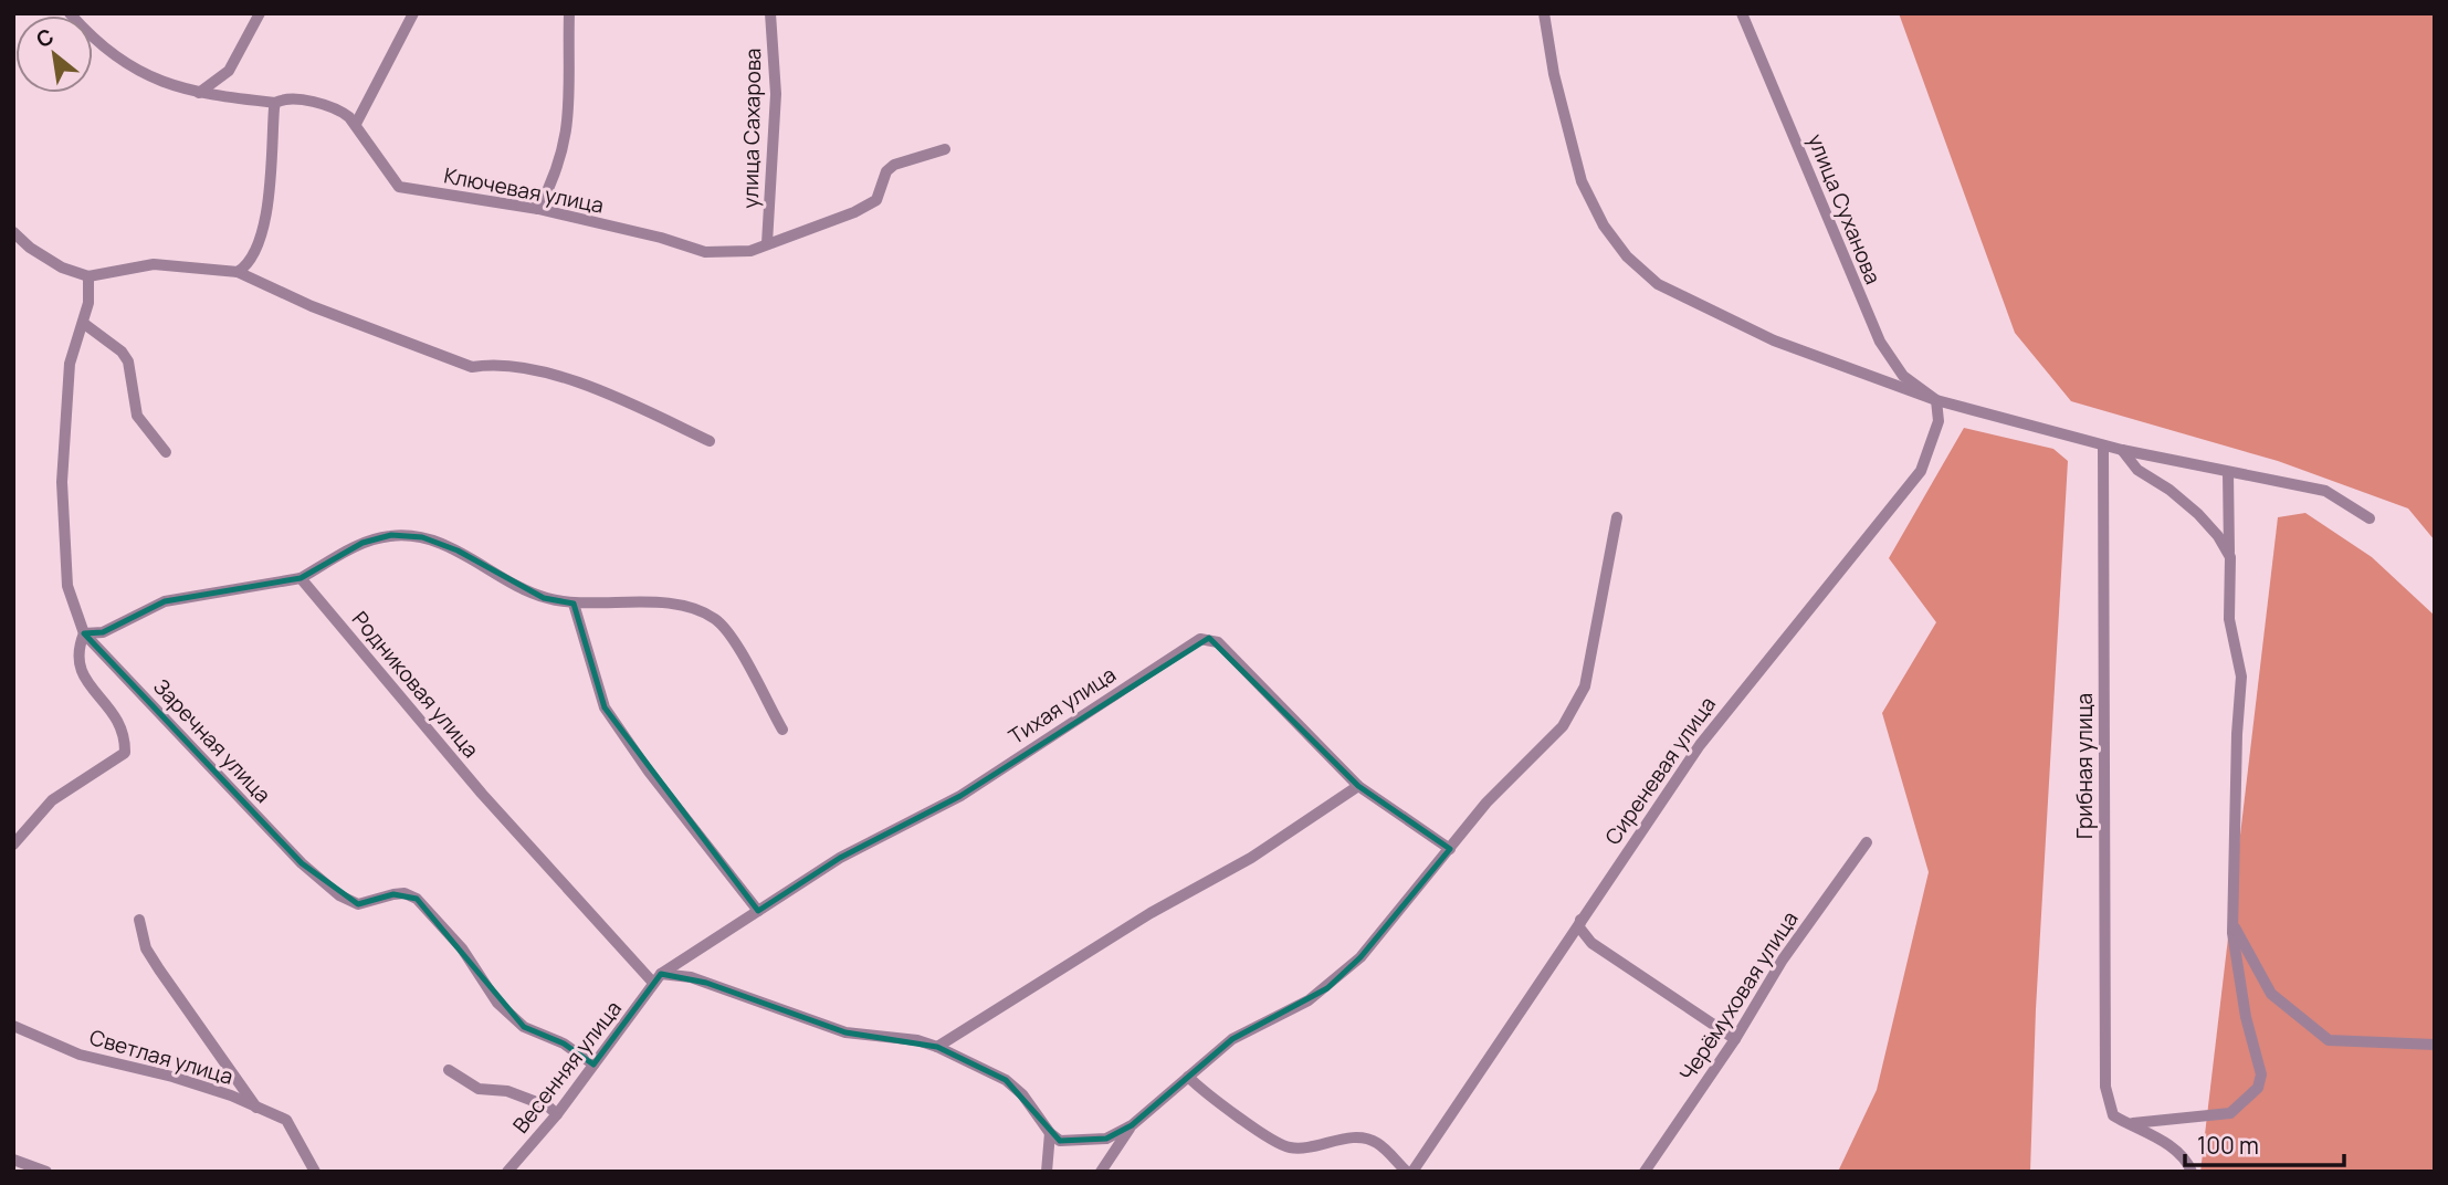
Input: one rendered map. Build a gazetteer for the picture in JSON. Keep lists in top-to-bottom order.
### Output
{
  "streets": {
    "street": [
      "улица Сахарова",
      "Ключевая улица",
      "улица Суханова",
      "Родниковая улица",
      "Тихая улица",
      "Заречная улица",
      "Грибная улица",
      "Сиреневая улица",
      "Черёмуховая улица",
      "Светлая улица",
      "Весенняя улица"
    ]
  },
  "crossings": [
    ["улица Сахарова", "Ключевая улица"],
    ["улица Суханова", "Сиреневая улица"],
    ["Родниковая улица", "Тихая улица"],
    ["Родниковая улица", "Весенняя улица"],
    ["Тихая улица", "Весенняя улица"],
    ["Заречная улица", "Весенняя улица"]
  ],
  "scale_bar": "100 m",
  "north": "top left"
}
